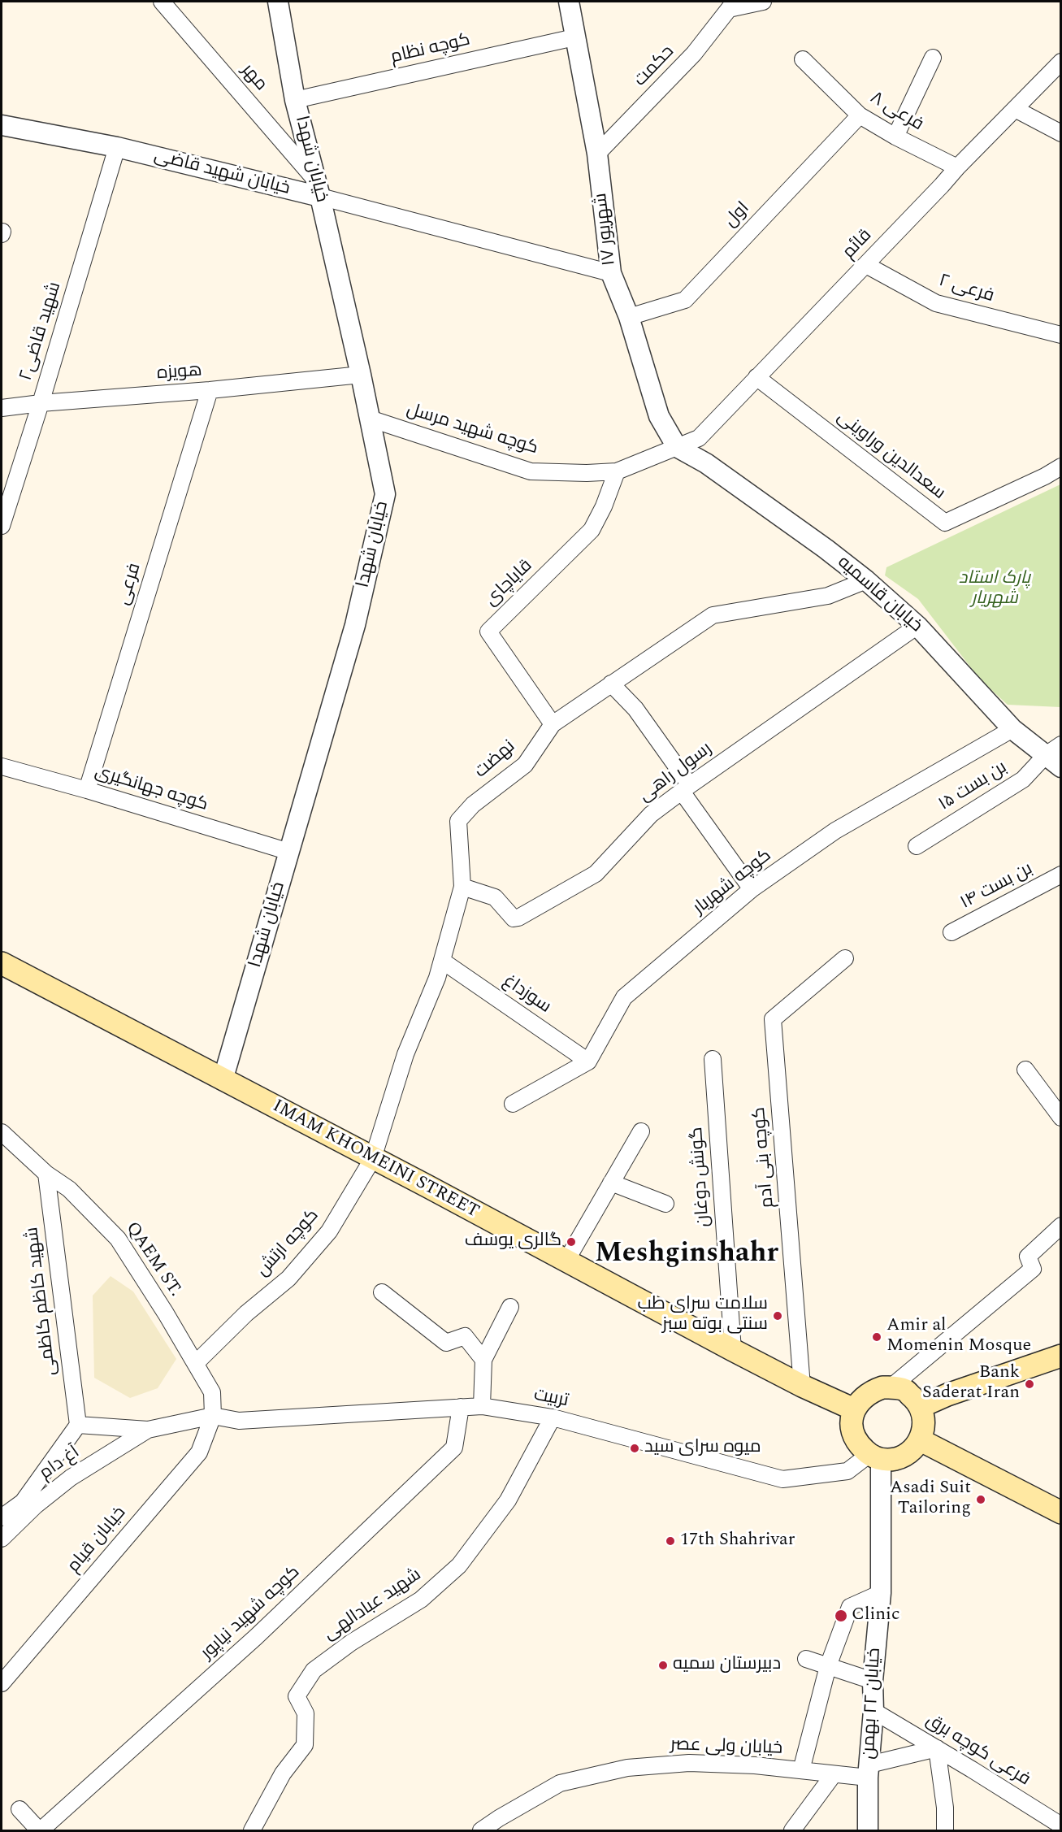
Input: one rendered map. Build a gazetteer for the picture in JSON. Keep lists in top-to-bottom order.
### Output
{
  "streets": {
    "main road": ["IMAM KHOMEINI STREET"],
    "street": [
      "کوچه نظام",
      "حکمت",
      "مهر",
      "فرعی ۸",
      "خیابان شهدا",
      "خیابان شهید قاضی",
      "اول",
      "۱۷ شهریور",
      "قائم",
      "فرعی ۲",
      "شهید قاضی۲",
      "هویزه",
      "کوچه شهید مرسل",
      "سعدالدین وراوینی",
      "قایاچای",
      "فرعی",
      "خیابان قاسمیه",
      "نهضت",
      "رسول راهی",
      "بن بست ۱۵",
      "کوچه جهانگیری",
      "کوچه شهریار",
      "بن بست ۱۴",
      "سوزداغ",
      "کوچه بنی آدم",
      "گونش دوغان",
      "کوچه ارتش",
      "QAEM ST.",
      "شهید کاظم کاظمی",
      "تربیت",
      "آغ دام",
      "خیابان قیام",
      "شهید عبادالهی",
      "کوچه شهید نیاپور",
      "خیابان ۲۲ بهمن",
      "خیابان ولی عصر",
      "فرعی کوچه برق"
    ]
  },
  "crossings": [
    ["کوچه نظام", "خیابان شهدا"],
    ["کوچه نظام", "۱۷ شهریور"],
    ["حکمت", "۱۷ شهریور"],
    ["مهر", "خیابان شهدا"],
    ["مهر", "خیابان شهید قاضی"],
    ["فرعی ۸", "اول"],
    ["فرعی ۸", "قائم"],
    ["خیابان شهدا", "خیابان شهید قاضی"],
    ["خیابان شهدا", "هویزه"],
    ["خیابان شهدا", "کوچه شهید مرسل"],
    ["خیابان شهدا", "کوچه جهانگیری"],
    ["خیابان شهدا", "IMAM KHOMEINI STREET"],
    ["خیابان شهید قاضی", "۱۷ شهریور"],
    ["خیابان شهید قاضی", "شهید قاضی۲"],
    ["اول", "۱۷ شهریور"],
    ["۱۷ شهریور", "قائم"],
    ["۱۷ شهریور", "کوچه شهید مرسل"],
    ["۱۷ شهریور", "خیابان قاسمیه"],
    ["قائم", "فرعی ۲"],
    ["قائم", "کوچه شهید مرسل"],
    ["قائم", "سعدالدین وراوینی"],
    ["قائم", "خیابان قاسمیه"],
    ["شهید قاضی۲", "هویزه"],
    ["هویزه", "فرعی"],
    ["کوچه شهید مرسل", "قایاچای"],
    ["کوچه شهید مرسل", "خیابان قاسمیه"],
    ["قایاچای", "نهضت"],
    ["فرعی", "کوچه جهانگیری"],
    ["خیابان قاسمیه", "نهضت"],
    ["خیابان قاسمیه", "رسول راهی"],
    ["خیابان قاسمیه", "بن بست ۱۵"],
    ["خیابان قاسمیه", "کوچه شهریار"],
    ["نهضت", "رسول راهی"],
    ["نهضت", "سوزداغ"],
    ["نهضت", "IMAM KHOMEINI STREET"],
    ["نهضت", "کوچه ارتش"],
    ["کوچه شهریار", "سوزداغ"],
    ["کوچه بنی آدم", "IMAM KHOMEINI STREET"],
    ["IMAM KHOMEINI STREET", "گونش دوغان"],
    ["IMAM KHOMEINI STREET", "کوچه ارتش"],
    ["IMAM KHOMEINI STREET", "تربیت"],
    ["IMAM KHOMEINI STREET", "خیابان ۲۲ بهمن"],
    ["کوچه ارتش", "QAEM ST."],
    ["QAEM ST.", "شهید کاظم کاظمی"],
    ["QAEM ST.", "تربیت"],
    ["QAEM ST.", "خیابان قیام"],
    ["تربیت", "خیابان قیام"],
    ["تربیت", "شهید عبادالهی"],
    ["تربیت", "کوچه شهید نیاپور"],
    ["تربیت", "خیابان ۲۲ بهمن"],
    ["خیابان ۲۲ بهمن", "خیابان ولی عصر"],
    ["خیابان ۲۲ بهمن", "فرعی کوچه برق"],
    ["خیابان ولی عصر", "فرعی کوچه برق"]
  ],
  "districts": ["Meshginshahr"],
  "parks": ["پارک استاد شهریار"],
  "places": [
    "گالری یوسف",
    "سلامت سرای طب سنتی بوته سبز",
    "Amir al Momenin Mosque",
    "Bank Saderat Iran",
    "میوه سرای سید",
    "Asadi Suit Tailoring",
    "17th Shahrivar",
    "Clinic",
    "دبیرستان سمیه"
  ]
}
